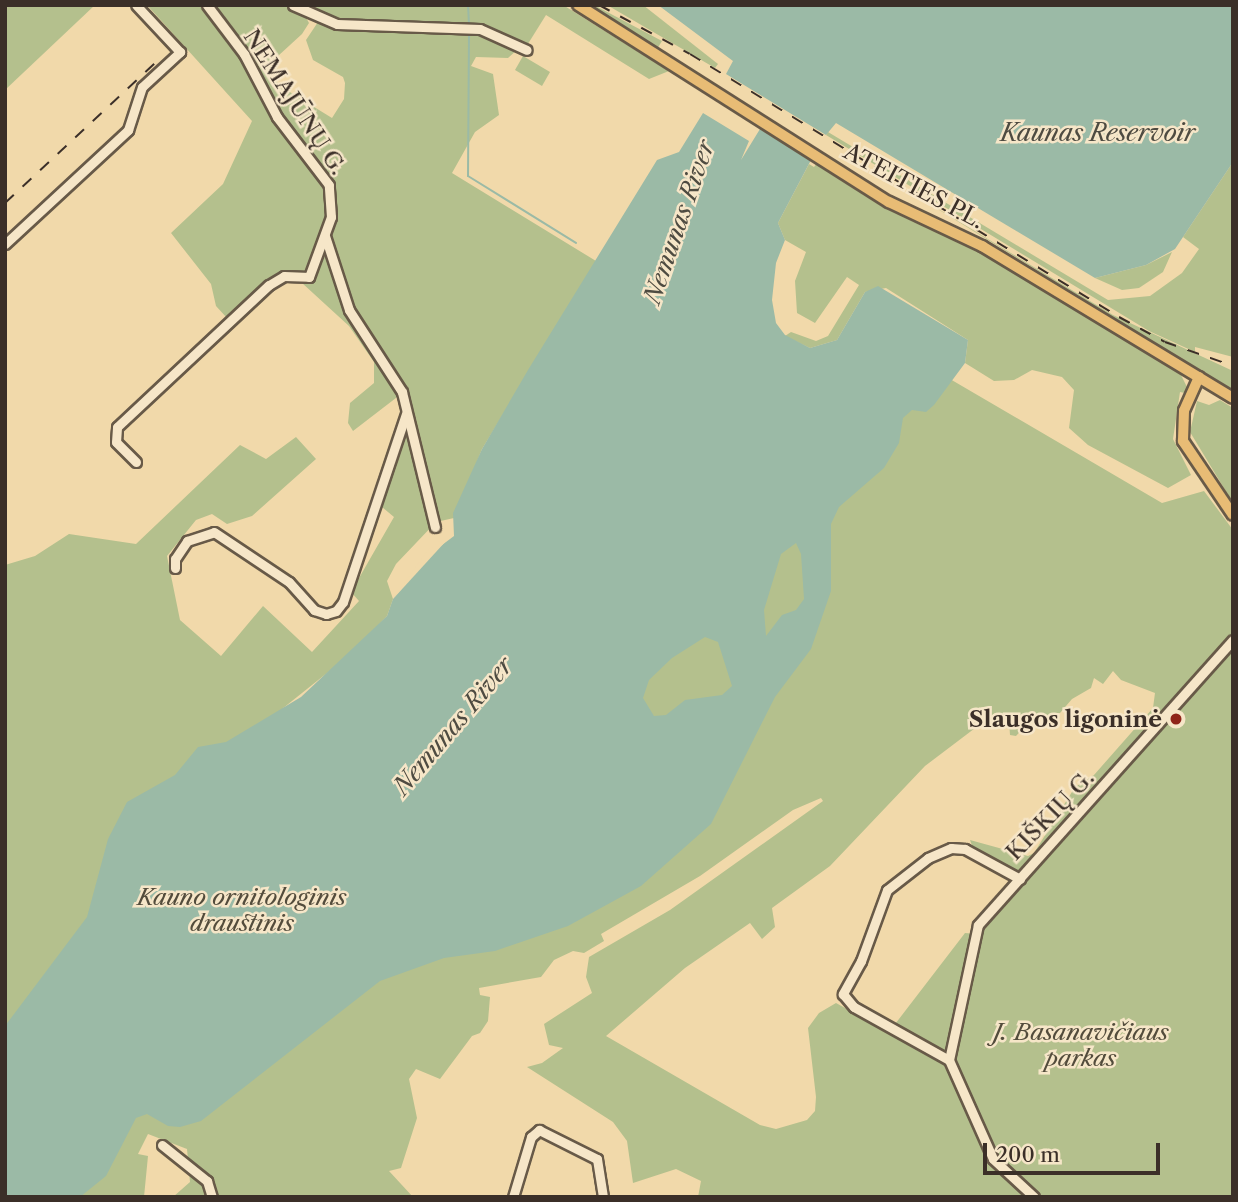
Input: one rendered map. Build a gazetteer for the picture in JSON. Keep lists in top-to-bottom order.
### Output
{
  "streets": {
    "main road": ["ATEITIES PL."],
    "street": ["NEMAJŪNŲ G.", "KIŠKIŲ G."]
  },
  "water": ["Kaunas Reservoir", "Nemunas River"],
  "parks": ["Kauno ornitologinis draustinis", "J. Basanavičiaus parkas"],
  "places": ["Slaugos ligoninė"],
  "scale_bar": "200 m"
}
